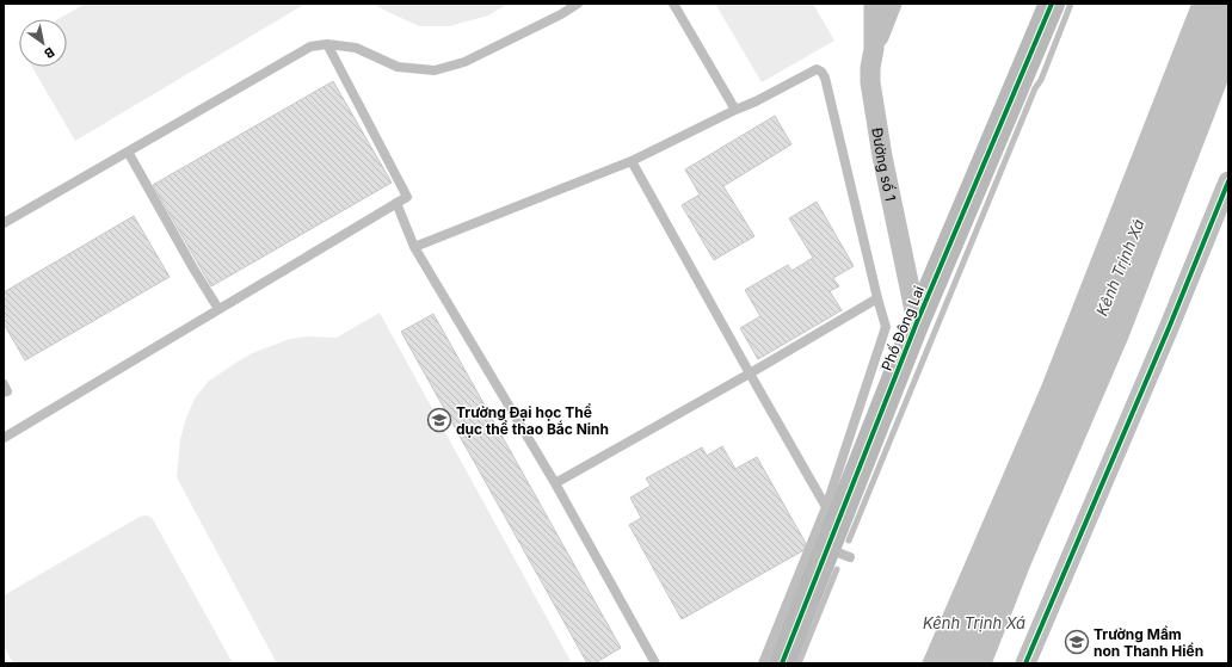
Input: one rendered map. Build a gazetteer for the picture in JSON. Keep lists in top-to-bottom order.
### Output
{
  "streets": {
    "street": ["Đường số 1", "Phố Đông Lai"]
  },
  "crossings": [
    ["Đường số 1", "Phố Đông Lai"]
  ],
  "water": ["Kênh Trịnh Xá"],
  "places": {
    "school or university": ["Trường Đại học Thể dục thể thao Bắc Ninh", "Trường Mầm non Thanh Hiền"]
  },
  "north": "bottom right"
}
